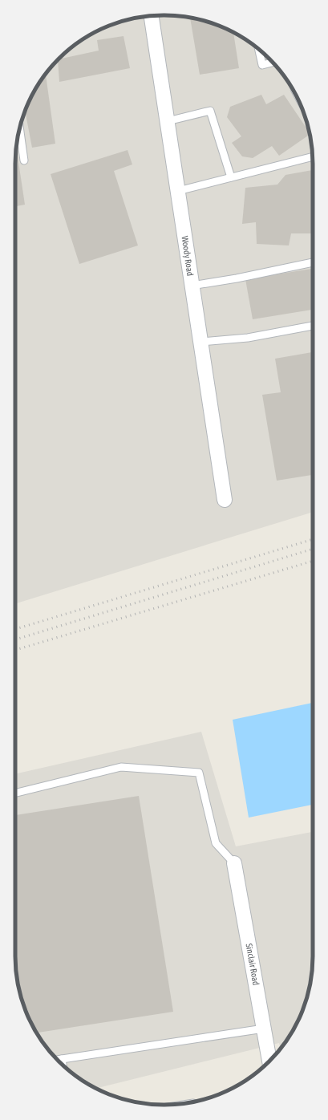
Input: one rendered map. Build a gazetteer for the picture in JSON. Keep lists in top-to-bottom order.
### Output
{
  "streets": {
    "street": ["Woody Road", "Sinclair Road"]
  }
}
